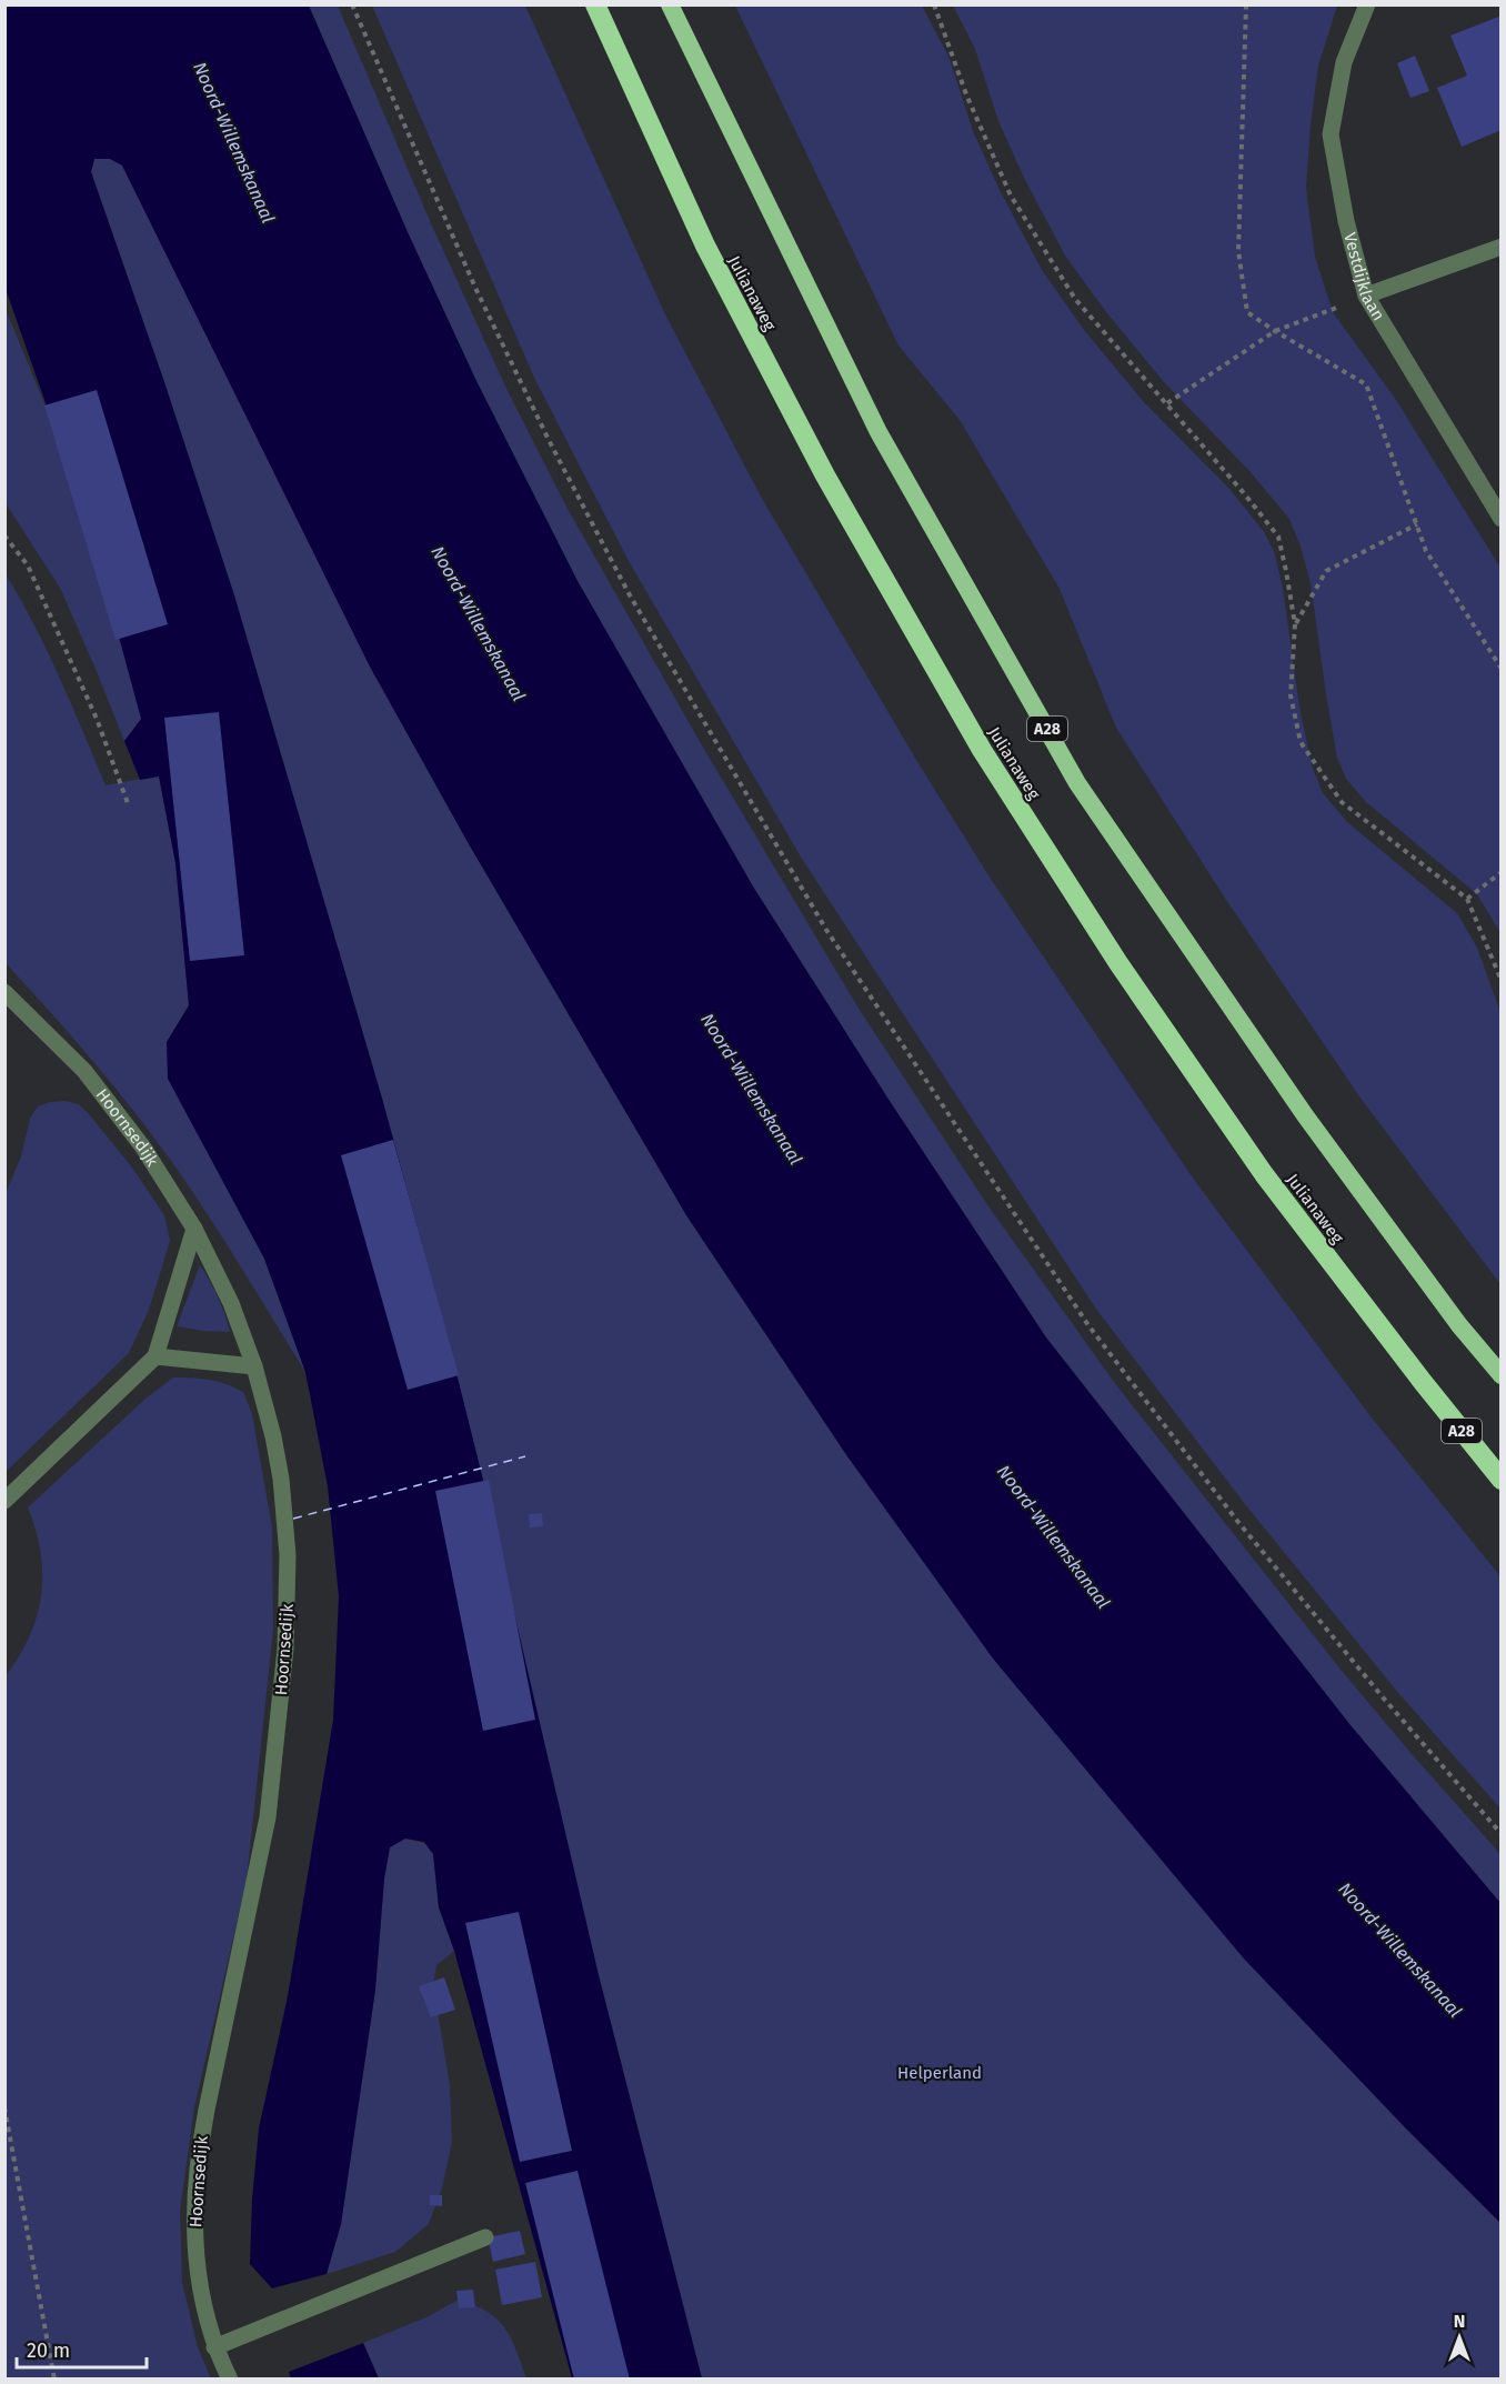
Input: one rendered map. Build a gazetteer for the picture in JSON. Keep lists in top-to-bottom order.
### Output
{
  "streets": {
    "highway": ["Julianaweg", "A28"],
    "street": ["Vestdijklaan", "Hoornsedijk"]
  },
  "water": ["Noord-Willemskanaal"],
  "parks": ["Helperland"],
  "scale_bar": "20 m",
  "north": "top"
}
